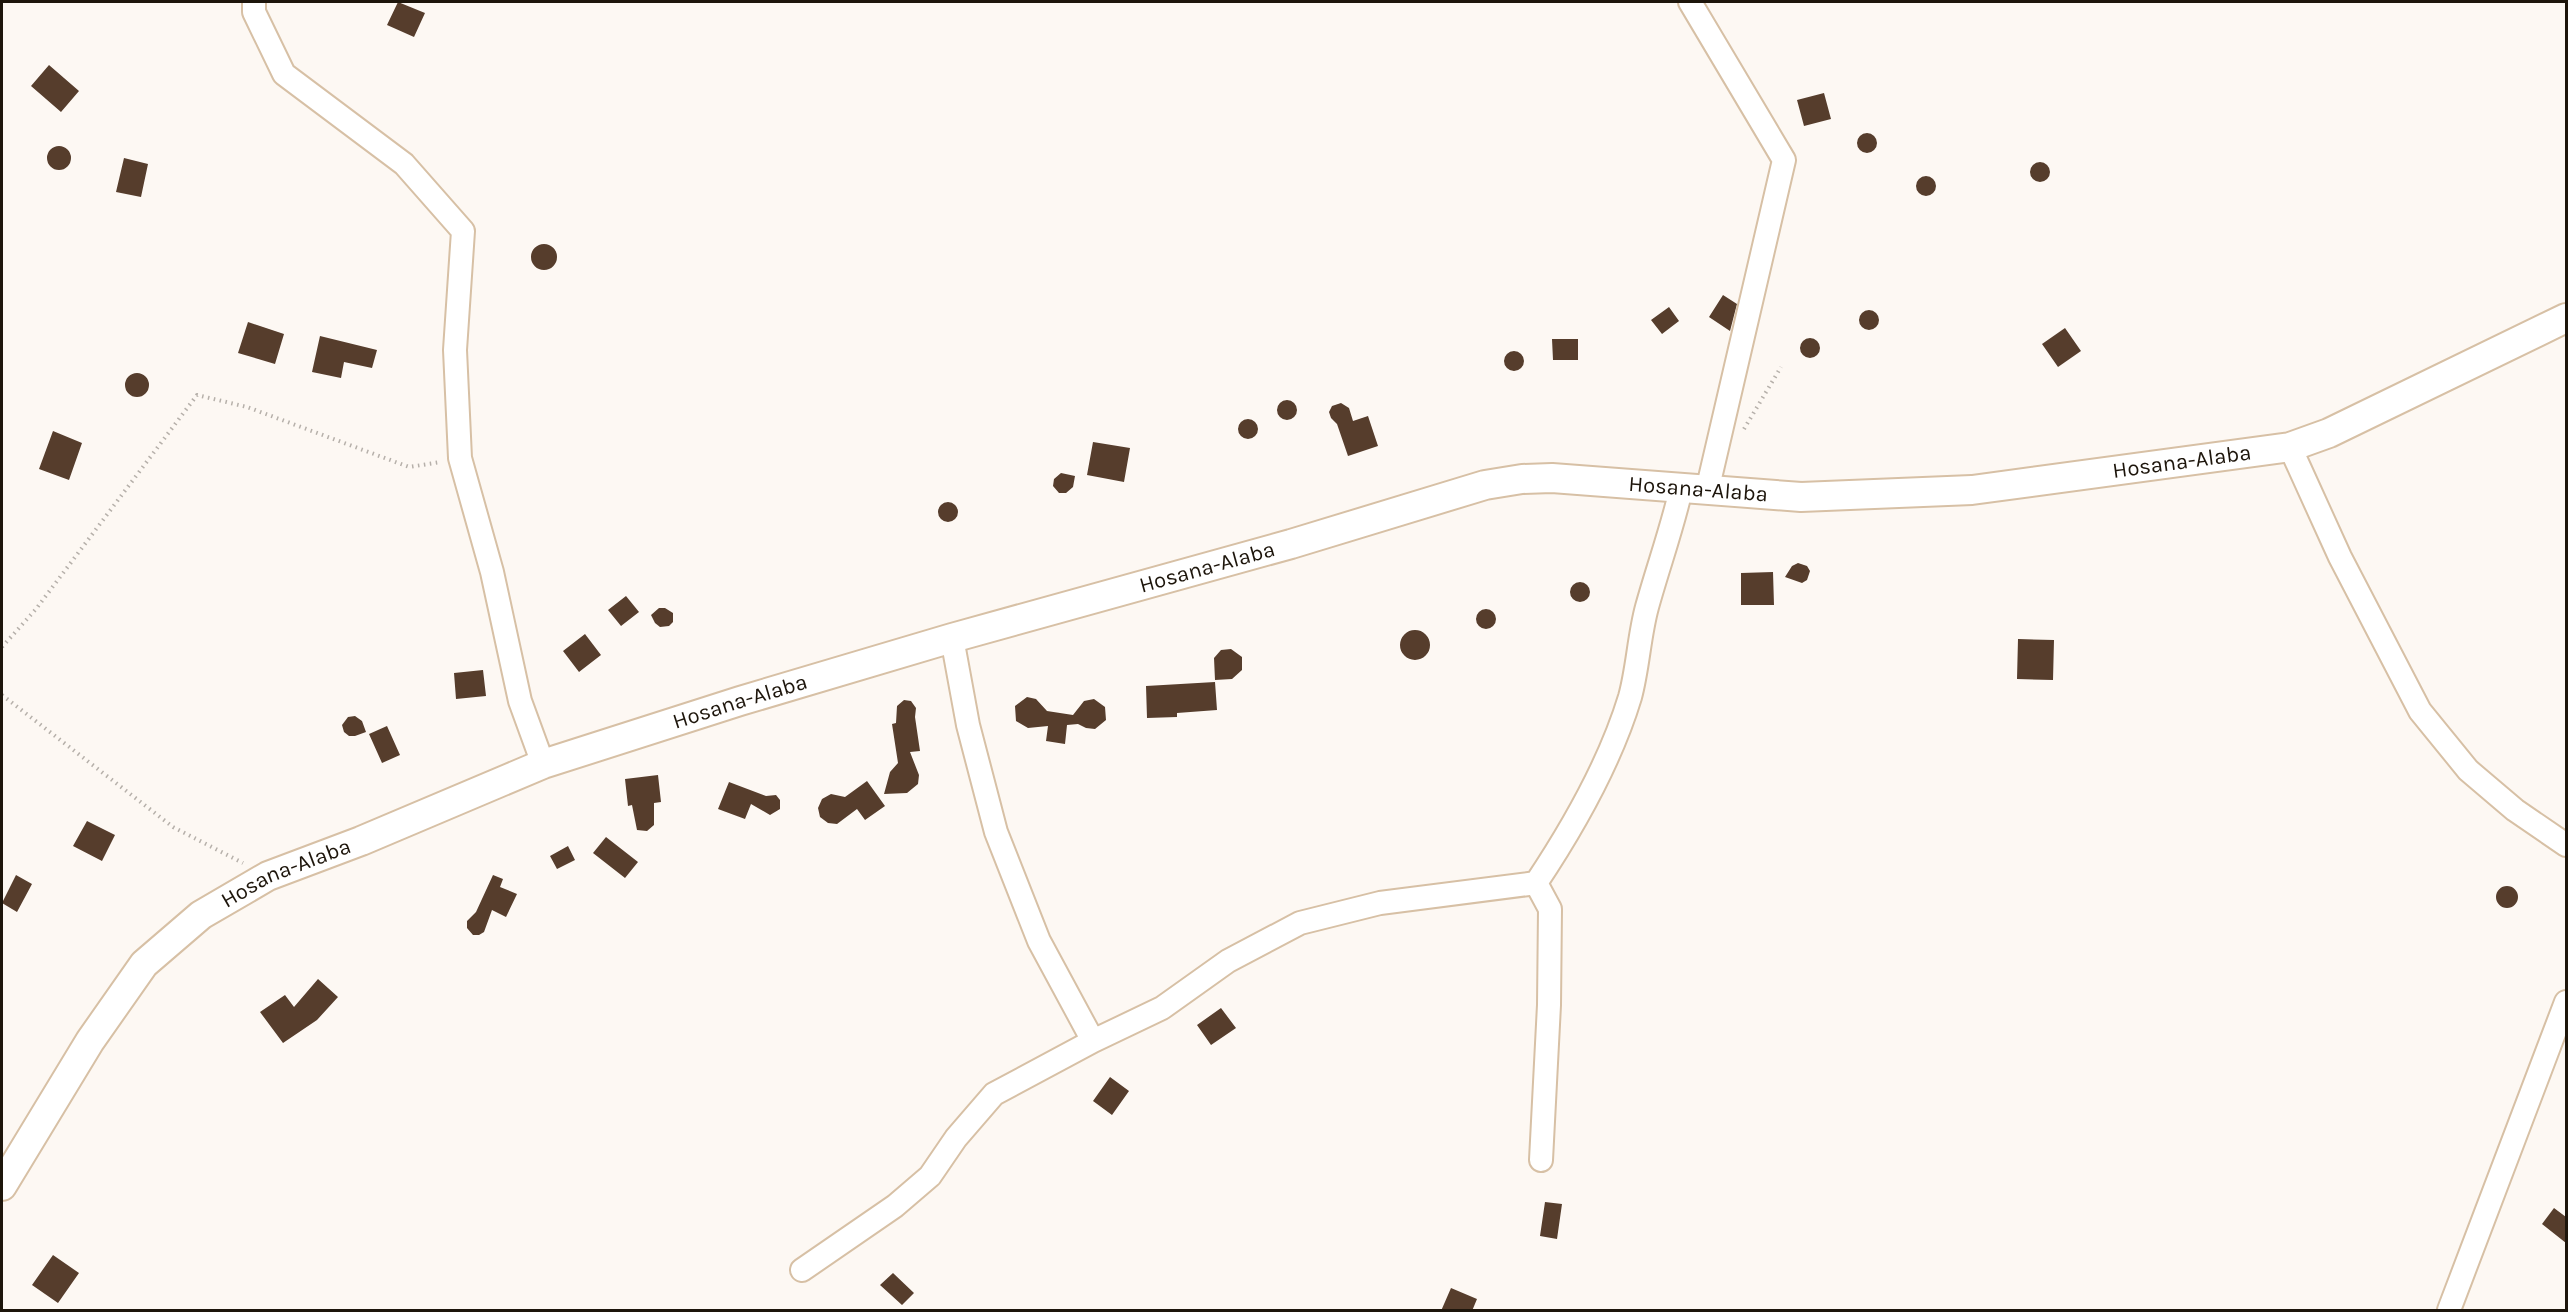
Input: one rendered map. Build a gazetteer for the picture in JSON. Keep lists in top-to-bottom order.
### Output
{
  "streets": {
    "main road": ["Hosana-Alaba"]
  }
}
